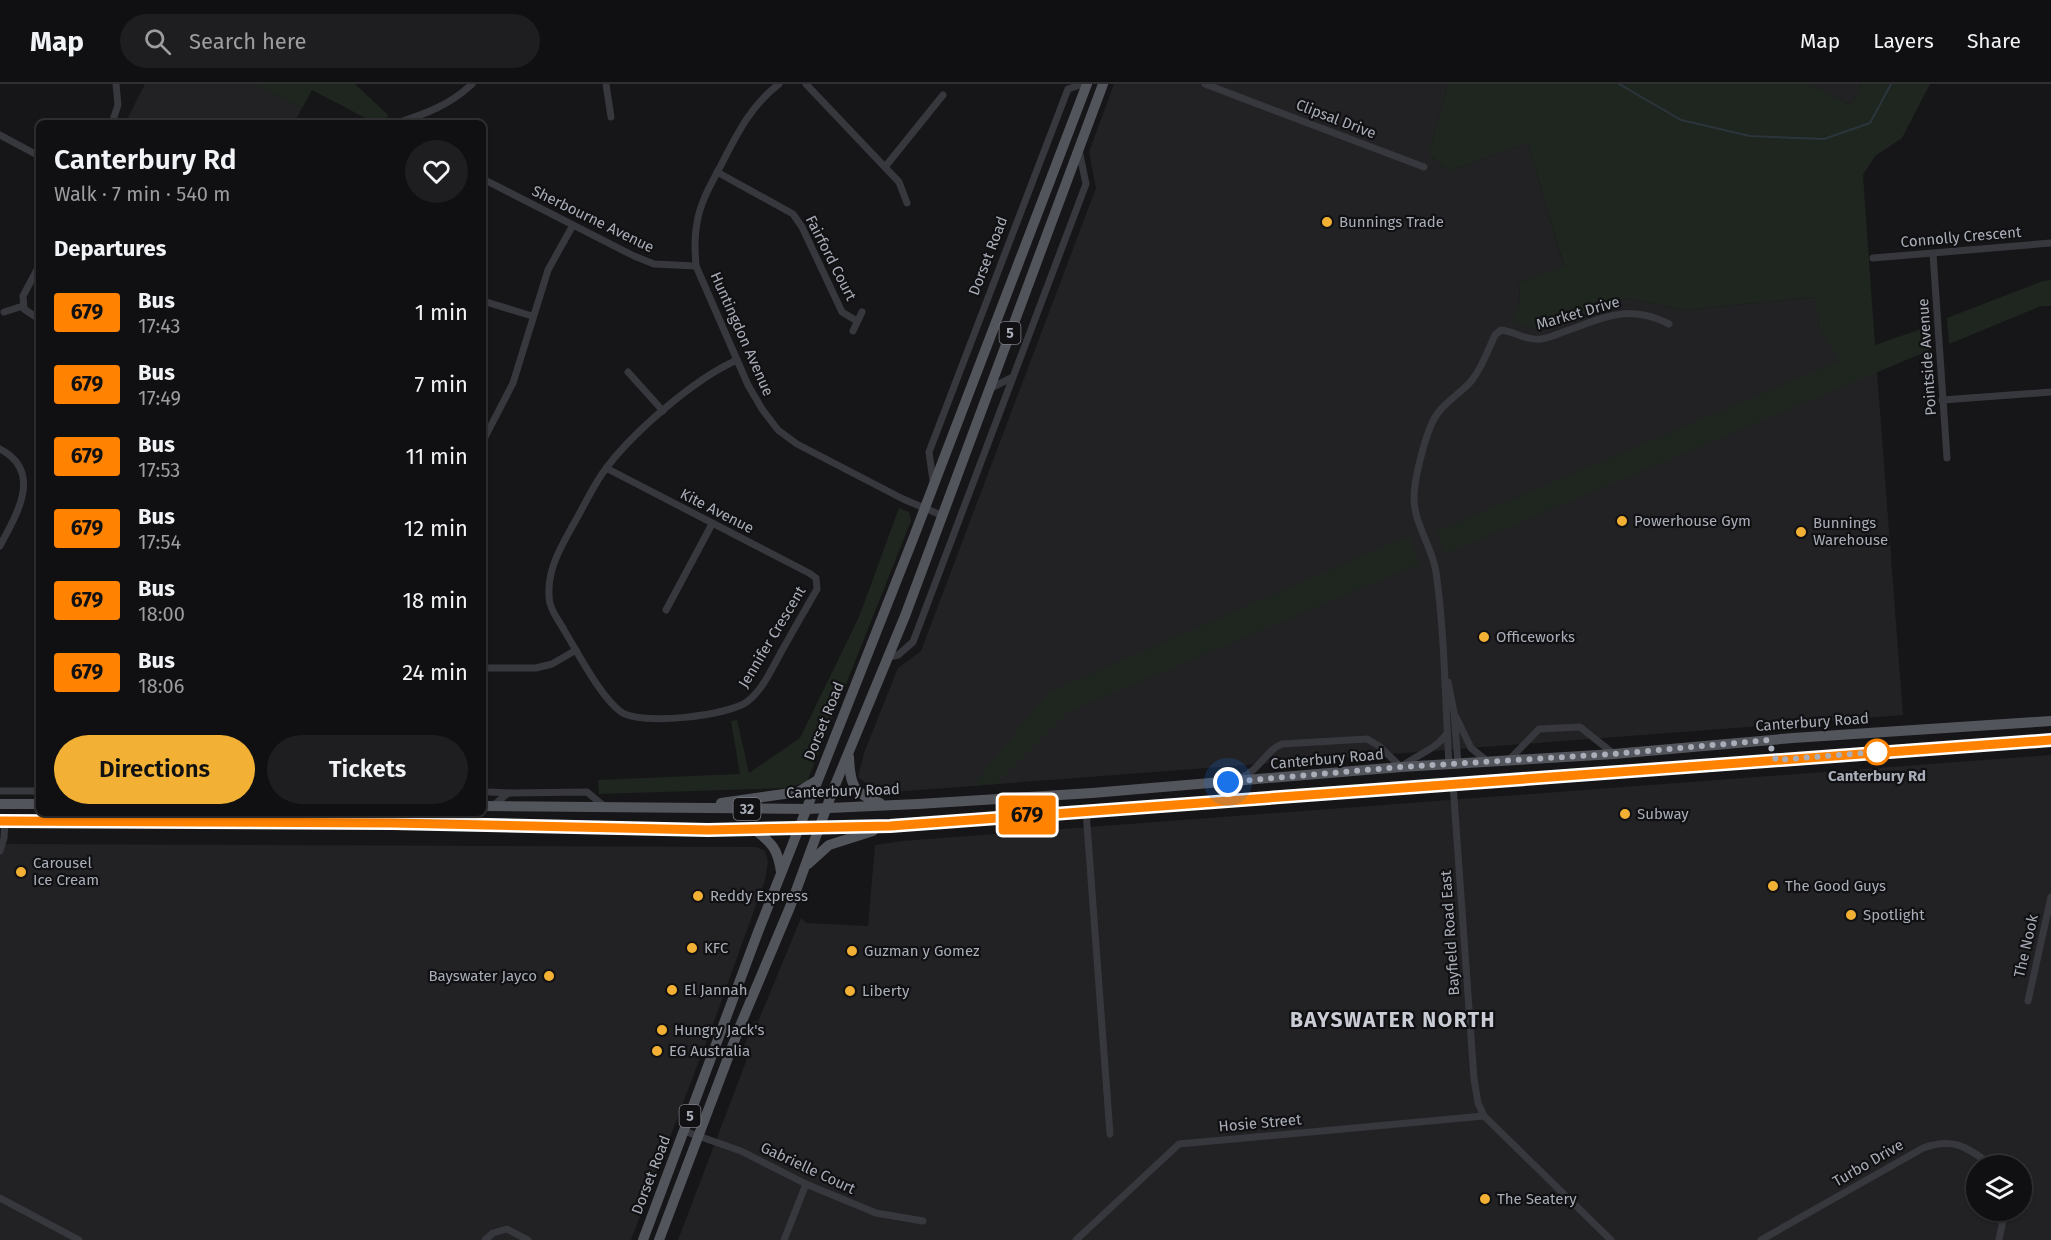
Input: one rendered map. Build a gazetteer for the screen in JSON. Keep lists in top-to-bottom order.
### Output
{
  "streets": {
    "main road": [
      "Dorset Road",
      "5",
      "Canterbury Road",
      "32"
    ],
    "street": [
      "Clipsal Drive",
      "Sherbourne Avenue",
      "Connolly Crescent",
      "Fairford Court",
      "Market Drive",
      "Huntingdon Avenue",
      "Pointside Avenue",
      "Kite Avenue",
      "Jennifer Crescent",
      "Bayfield Road East",
      "The Nook",
      "Hosie Street",
      "Turbo Drive",
      "Gabrielle Court"
    ]
  },
  "crossings": [
    ["Sherbourne Avenue", "Huntingdon Avenue"],
    ["Connolly Crescent", "Pointside Avenue"],
    ["Dorset Road", "Huntingdon Avenue"],
    ["Dorset Road", "Canterbury Road"],
    ["Dorset Road", "32"],
    ["Dorset Road", "Gabrielle Court"],
    ["Fairford Court", "Huntingdon Avenue"],
    ["Market Drive", "Canterbury Road"],
    ["Huntingdon Avenue", "Jennifer Crescent"],
    ["Kite Avenue", "Jennifer Crescent"],
    ["32", "Bayfield Road East"],
    ["Bayfield Road East", "Hosie Street"]
  ],
  "districts": ["BAYSWATER NORTH"],
  "places": [
    "Bunnings Trade",
    "Powerhouse Gym",
    "Bunnings Warehouse",
    "Officeworks",
    "Canterbury Rd",
    "Subway",
    "Carousel Ice Cream",
    "The Good Guys",
    "Reddy Express",
    "Spotlight",
    "KFC",
    "Guzman y Gomez",
    "Bayswater Jayco",
    "El Jannah",
    "Liberty",
    "Hungry Jack's",
    "EG Australia",
    "The Seatery"
  ],
  "lines": ["bus line 679"],
  "page": {
    "header": "Map",
    "search": "Search here",
    "nav": ["Map", "Layers", "Share"],
    "on_map": "679",
    "heading": [
      ["Canterbury Rd", "Walk · 7 min · 540 m"],
      "Departures"
    ],
    "list": [
      {
        "mark": "679",
        "name": "Bus",
        "note": "17:43",
        "value": "1 min"
      },
      {
        "mark": "679",
        "name": "Bus",
        "note": "17:49",
        "value": "7 min"
      },
      {
        "mark": "679",
        "name": "Bus",
        "note": "17:53",
        "value": "11 min"
      },
      {
        "mark": "679",
        "name": "Bus",
        "note": "17:54",
        "value": "12 min"
      },
      {
        "mark": "679",
        "name": "Bus",
        "note": "18:00",
        "value": "18 min"
      },
      {
        "mark": "679",
        "name": "Bus",
        "note": "18:06",
        "value": "24 min"
      }
    ],
    "buttons": ["Directions", "Tickets"]
  }
}
